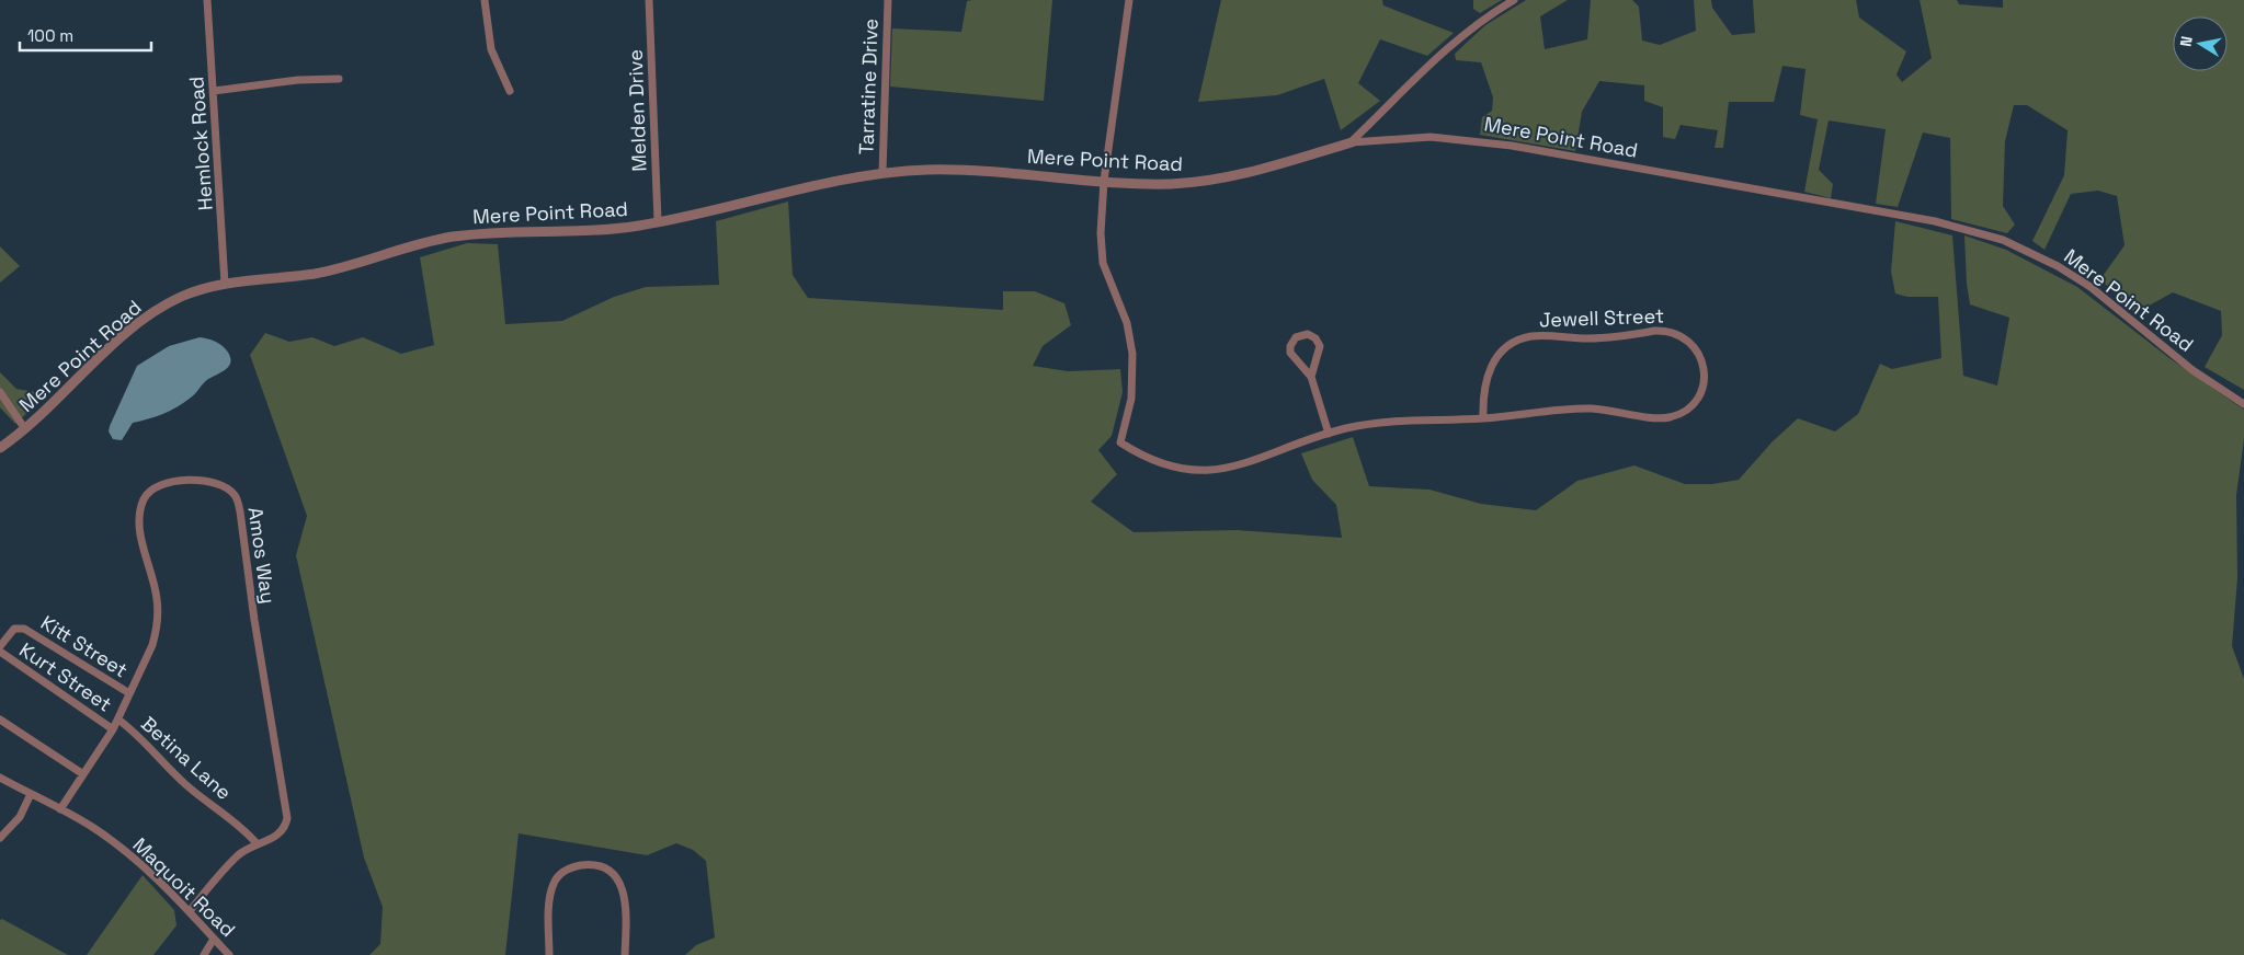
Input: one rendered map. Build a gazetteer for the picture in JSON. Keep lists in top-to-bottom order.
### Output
{
  "streets": {
    "street": [
      "Tarratine Drive",
      "Melden Drive",
      "Mere Point Road",
      "Hemlock Road",
      "Jewell Street",
      "Amos Way",
      "Kitt Street",
      "Kurt Street",
      "Betina Lane",
      "Maquoit Road"
    ]
  },
  "crossings": [
    ["Tarratine Drive", "Mere Point Road"],
    ["Melden Drive", "Mere Point Road"],
    ["Mere Point Road", "Hemlock Road"],
    ["Mere Point Road", "Jewell Street"],
    ["Amos Way", "Kitt Street"],
    ["Amos Way", "Kurt Street"],
    ["Amos Way", "Betina Lane"],
    ["Amos Way", "Maquoit Road"]
  ],
  "scale_bar": "100 m",
  "north": "left"
}
